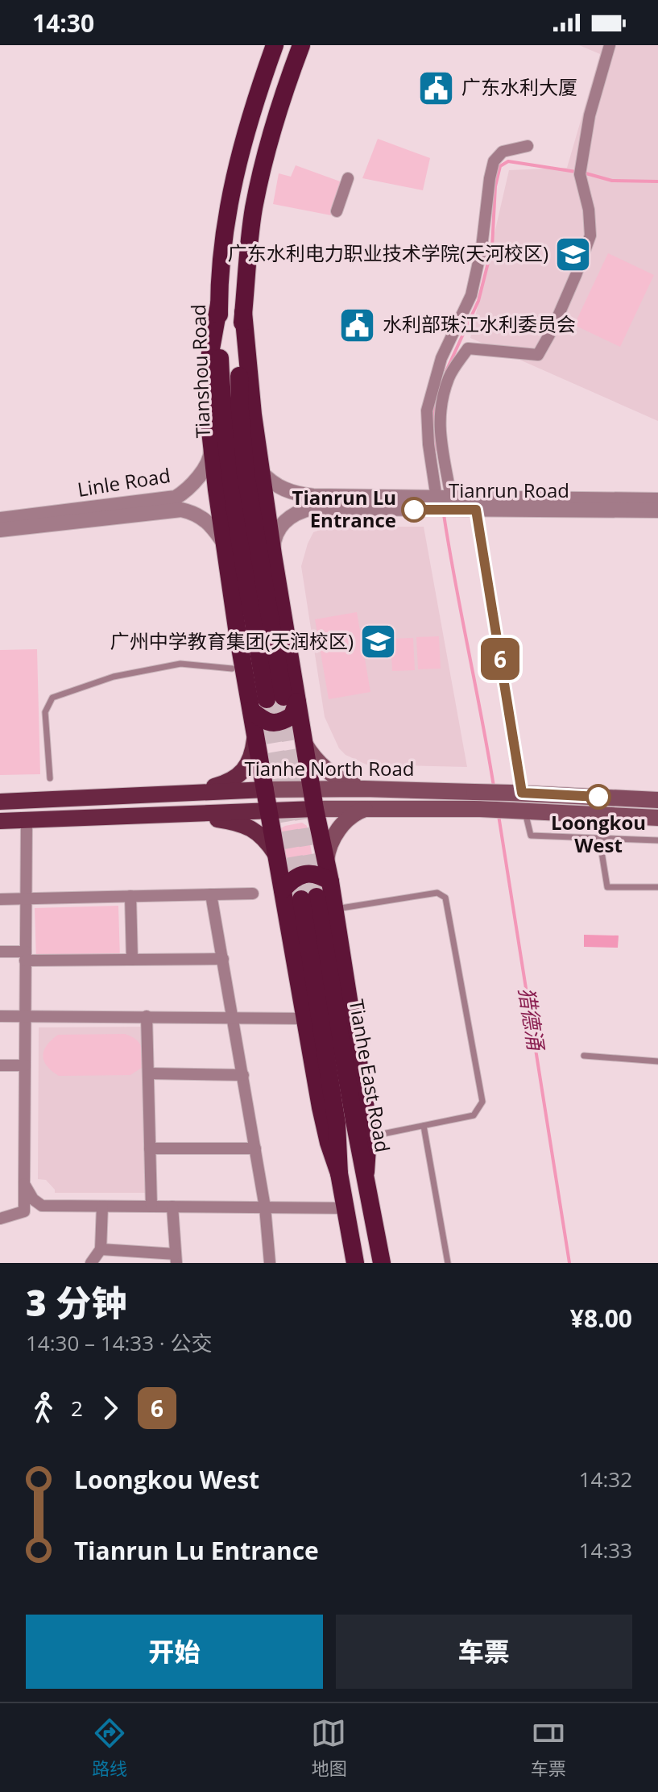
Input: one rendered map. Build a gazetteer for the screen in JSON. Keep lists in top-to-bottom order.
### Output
{
  "streets": {
    "highway": ["Tianshou Road", "Tianhe East Road"],
    "main road": ["Tianhe North Road"],
    "street": ["Linle Road", "Tianrun Road"]
  },
  "water": ["猎德涌"],
  "places": {
    "public building": ["广东水利大厦", "水利部珠江水利委员会"],
    "school or university": ["广东水利电力职业技术学院(天河校区)", "广州中学教育集团(天润校区)"],
    "other": ["Tianrun Lu Entrance", "Loongkou West"]
  },
  "lines": ["bus line 6"],
  "page": {
    "status": "14:30",
    "on_map": "6",
    "heading": ["3 分钟", "14:30 – 14:33 · 公交", "¥8.00"],
    "legs": ["2", "6"],
    "list": [
      {
        "name": "Loongkou West",
        "value": "14:32"
      },
      {
        "name": "Tianrun Lu Entrance",
        "value": "14:33"
      }
    ],
    "buttons": ["开始", "车票"],
    "tabs": ["路线", "地图", "车票"]
  }
}
